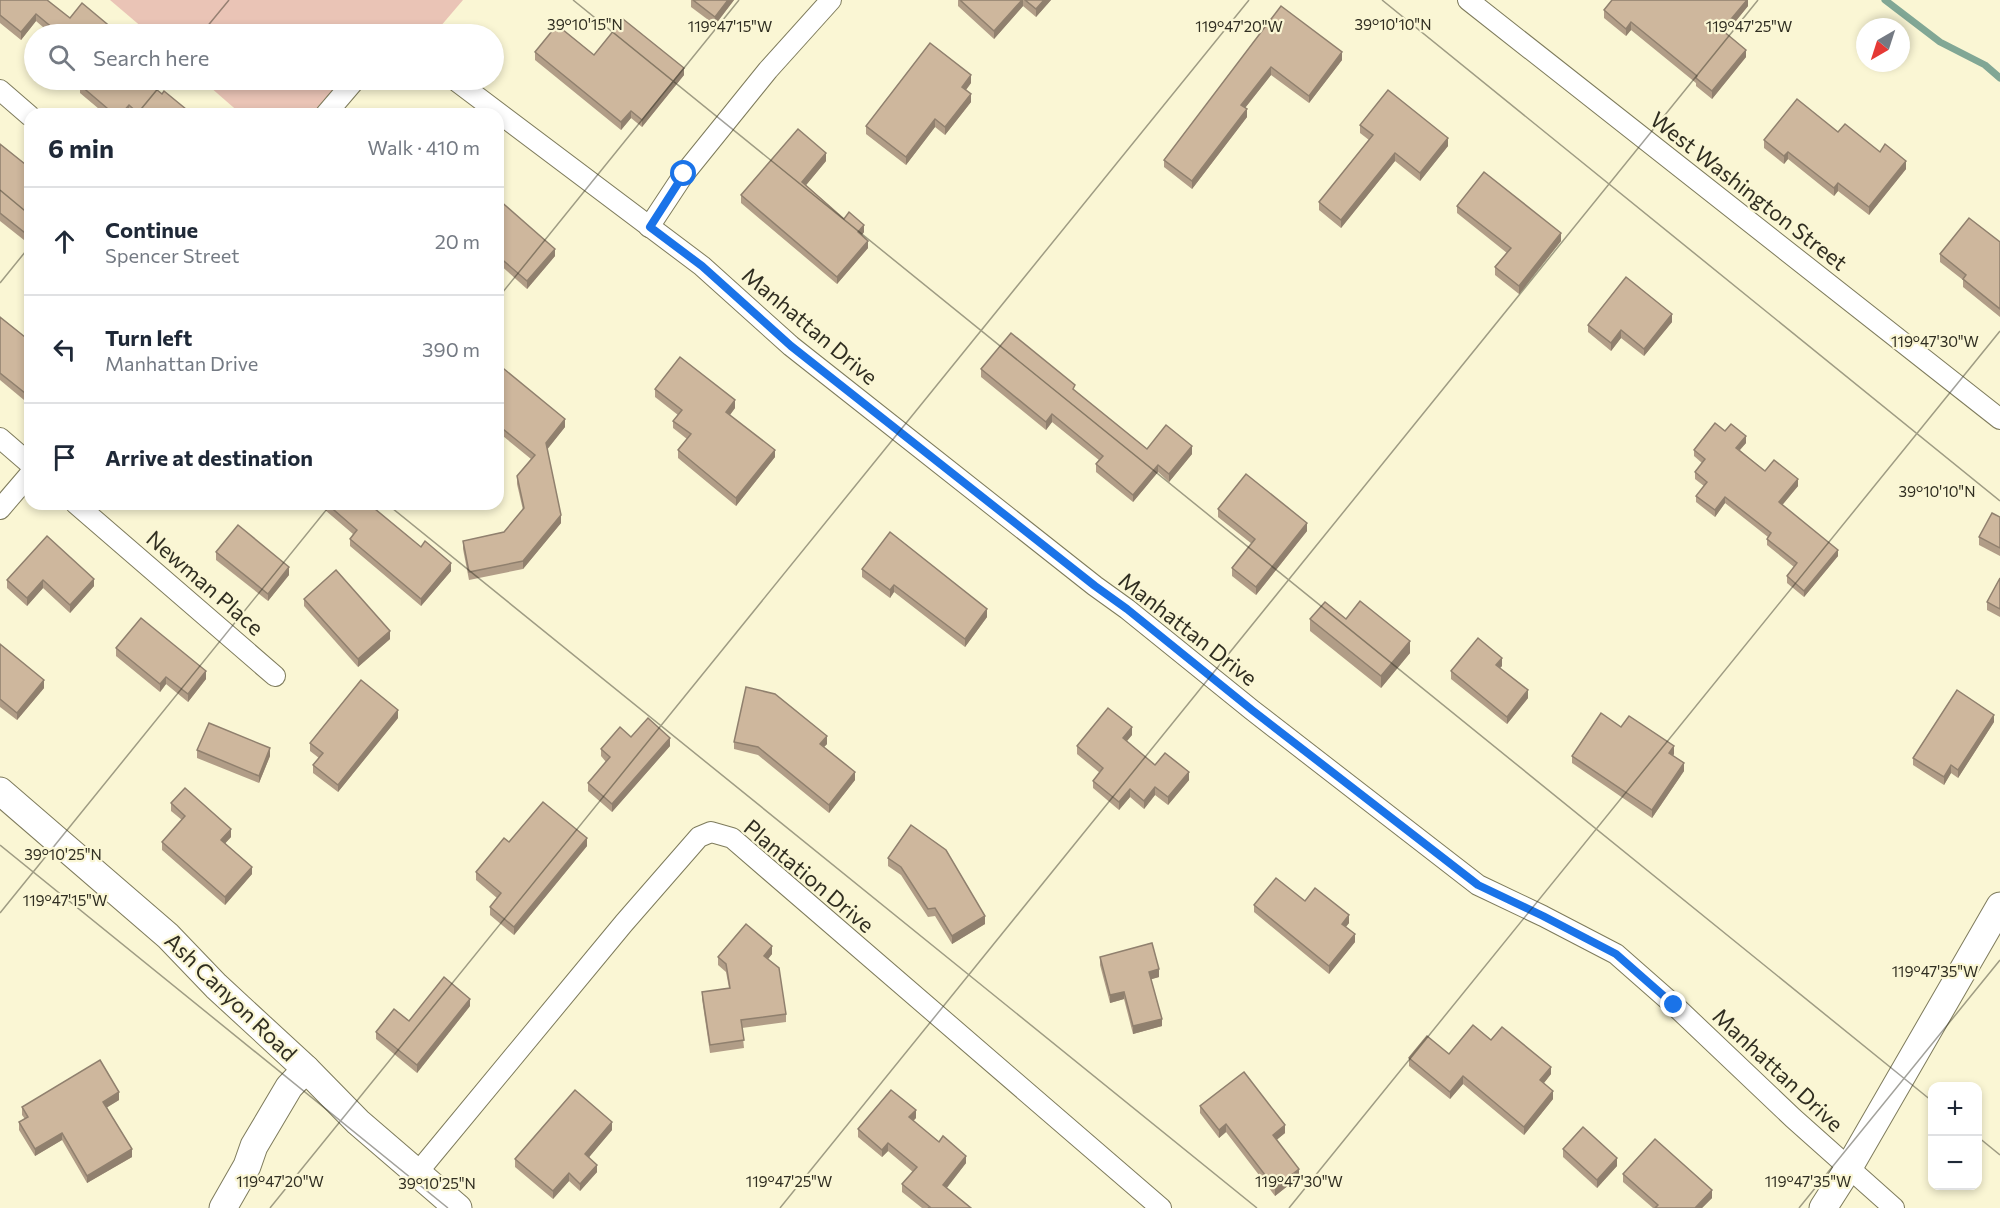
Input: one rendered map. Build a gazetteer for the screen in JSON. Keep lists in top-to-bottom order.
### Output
{
  "streets": {
    "street": [
      "West Washington Street",
      "Manhattan Drive",
      "Newman Place",
      "Plantation Drive",
      "Ash Canyon Road"
    ]
  },
  "crossings": [
    ["Plantation Drive", "Ash Canyon Road"]
  ],
  "north": "bottom left",
  "page": {
    "search": "Search here",
    "heading": ["6 min", "Walk · 410 m"],
    "list": [
      ["Continue", "Spencer Street", "20 m"],
      ["Turn left", "Manhattan Drive", "390 m"],
      "Arrive at destination"
    ],
    "map_buttons": ["+", "−"]
  },
  "coordinates": [
    "39°10'15\"N",
    "39°10'10\"N",
    "119°47'15\"W",
    "119°47'20\"W",
    "119°47'25\"W",
    "119°47'30\"W",
    "39°10'25\"N",
    "119°47'35\"W"
  ]
}
